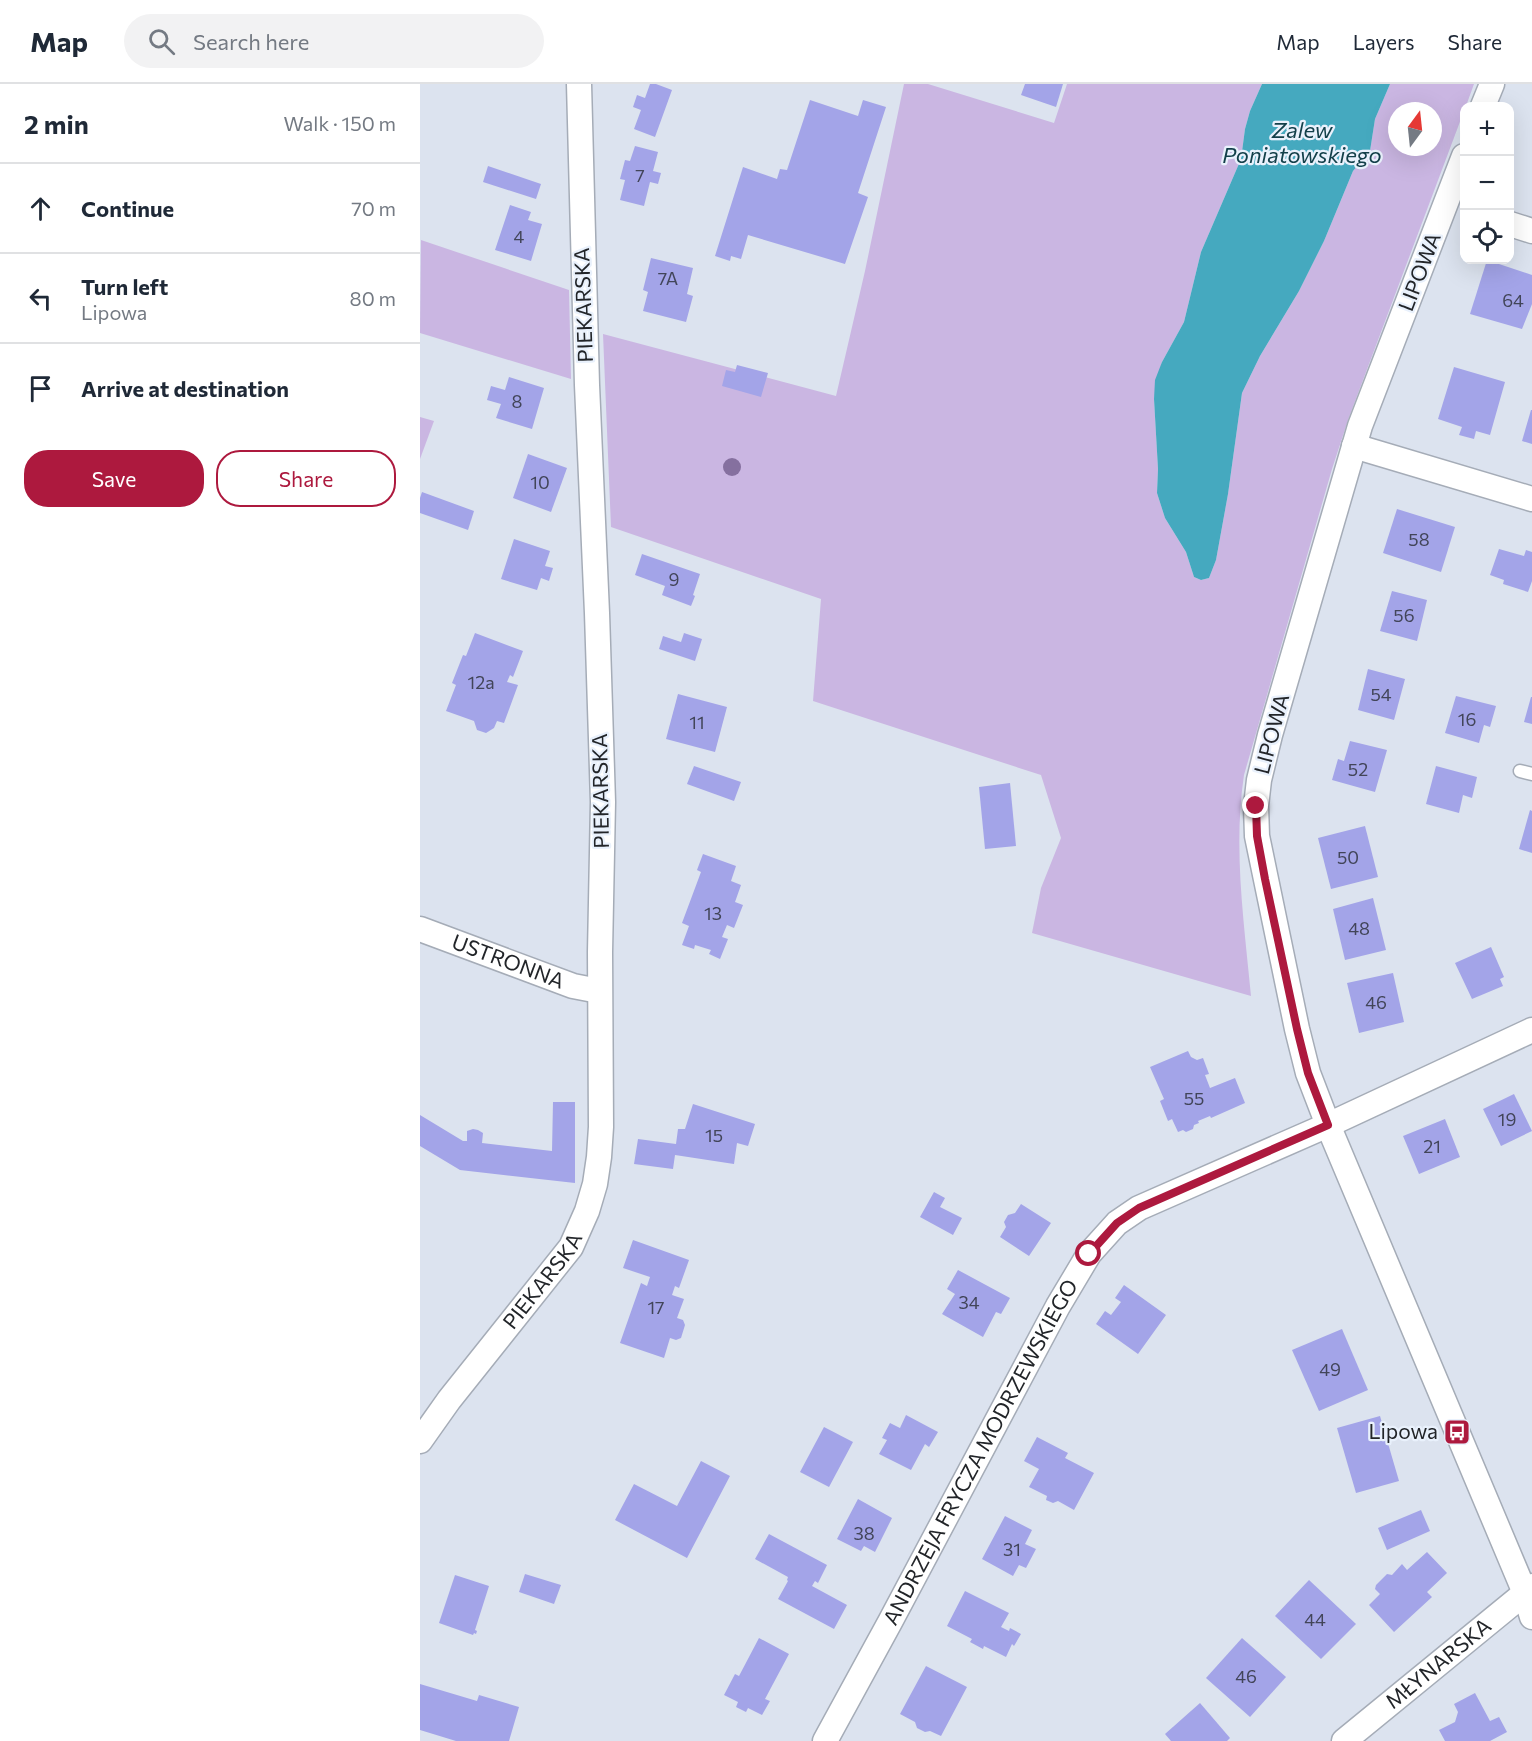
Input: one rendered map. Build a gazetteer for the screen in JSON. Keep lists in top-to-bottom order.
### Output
{
  "streets": {
    "street": [
      "LIPOWA",
      "PIEKARSKA",
      "USTRONNA",
      "ANDRZEJA FRYCZA MODRZEWSKIEGO",
      "MŁYNARSKA"
    ]
  },
  "crossings": [
    ["LIPOWA", "ANDRZEJA FRYCZA MODRZEWSKIEGO"],
    ["LIPOWA", "MŁYNARSKA"],
    ["PIEKARSKA", "USTRONNA"]
  ],
  "water": ["Zalew Poniatowskiego"],
  "places": {
    "bus stop": ["Lipowa"]
  },
  "house_numbers": [
    "7",
    "4",
    "7A",
    "64",
    "8",
    "10",
    "58",
    "9",
    "56",
    "12a",
    "54",
    "16",
    "11",
    "52",
    "50",
    "13",
    "48",
    "46",
    "55",
    "19",
    "15",
    "21",
    "34",
    "17",
    "49",
    "38",
    "31",
    "44",
    "46"
  ],
  "north": "top",
  "page": {
    "header": "Map",
    "search": "Search here",
    "nav": ["Map", "Layers", "Share"],
    "heading": ["2 min", "Walk · 150 m"],
    "map_buttons": ["+", "−"],
    "list": [
      ["Continue", "70 m"],
      ["Turn left", "Lipowa", "80 m"],
      "Arrive at destination"
    ],
    "buttons": ["Save", "Share"]
  }
}
